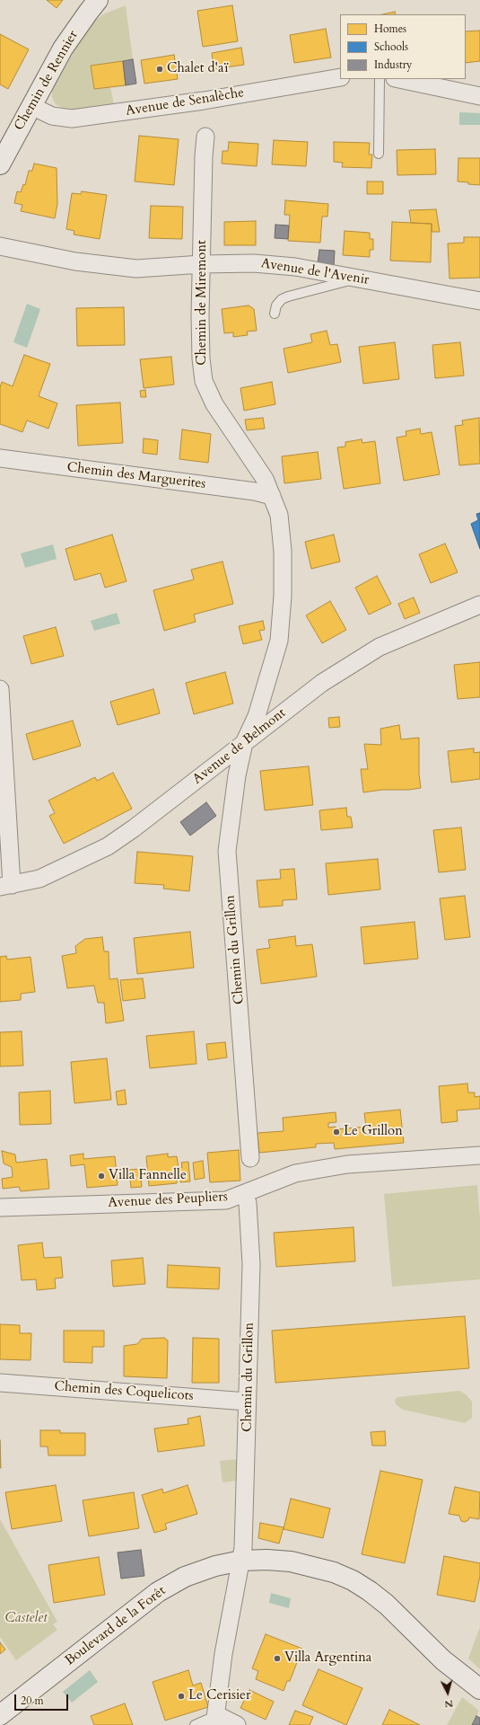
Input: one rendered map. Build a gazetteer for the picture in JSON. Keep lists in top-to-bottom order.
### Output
{
  "streets": {
    "street": [
      "Chemin de Rennier",
      "Avenue de Senalèche",
      "Avenue de l'Avenir",
      "Chemin de Miremont",
      "Chemin des Marguerites",
      "Avenue de Belmont",
      "Chemin du Grillon",
      "Avenue des Peupliers",
      "Chemin des Coquelicots",
      "Boulevard de la Forêt"
    ]
  },
  "crossings": [
    ["Chemin de Rennier", "Avenue de Senalèche"],
    ["Avenue de l'Avenir", "Chemin de Miremont"],
    ["Chemin de Miremont", "Chemin des Marguerites"],
    ["Chemin de Miremont", "Avenue de Belmont"],
    ["Chemin de Miremont", "Chemin du Grillon"],
    ["Avenue de Belmont", "Chemin du Grillon"],
    ["Chemin du Grillon", "Avenue des Peupliers"],
    ["Chemin du Grillon", "Chemin des Coquelicots"],
    ["Chemin du Grillon", "Boulevard de la Forêt"]
  ],
  "parks": ["Castelet"],
  "places": [
    "Chalet d'aï",
    "Le Grillon",
    "Villa Fannelle",
    "Villa Argentina",
    "Le Cerisier"
  ],
  "legend": ["Homes", "Schools", "Industry"],
  "scale_bar": "20 m",
  "north": "bottom"
}
